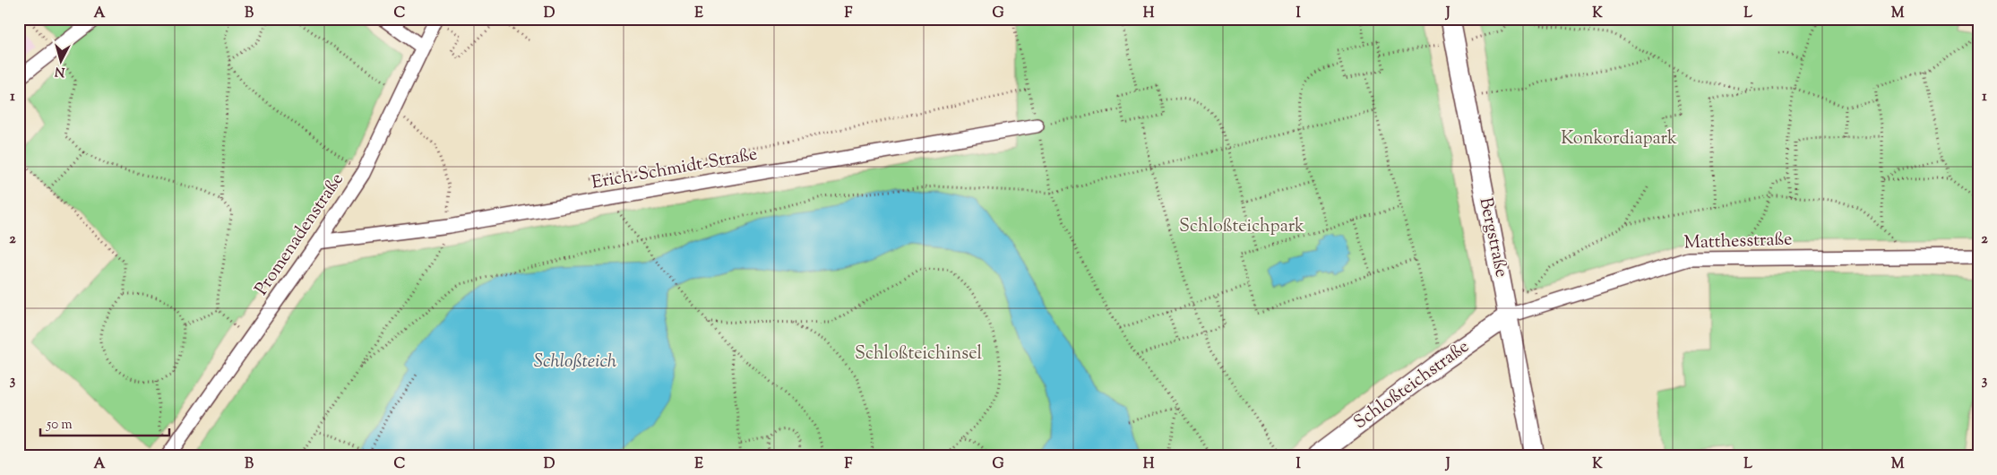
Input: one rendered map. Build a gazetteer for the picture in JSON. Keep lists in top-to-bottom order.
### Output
{
  "streets": {
    "main road": ["Bergstraße", "Schloßteichstraße"],
    "street": ["Erich-Schmidt-Straße", "Promenadenstraße", "Matthesstraße"]
  },
  "crossings": [
    ["Erich-Schmidt-Straße", "Promenadenstraße"],
    ["Bergstraße", "Matthesstraße"],
    ["Bergstraße", "Schloßteichstraße"],
    ["Matthesstraße", "Schloßteichstraße"]
  ],
  "water": ["Schloßteich"],
  "parks": ["Konkordiapark", "Schloßteichpark", "Schloßteichinsel"],
  "scale_bar": "50 m",
  "north": "bottom",
  "grid": {
    "columns": [
      "A",
      "B",
      "C",
      "D",
      "E",
      "F",
      "G",
      "H",
      "I",
      "J",
      "K",
      "L",
      "M"
    ],
    "rows": ["1", "2", "3"]
  }
}
